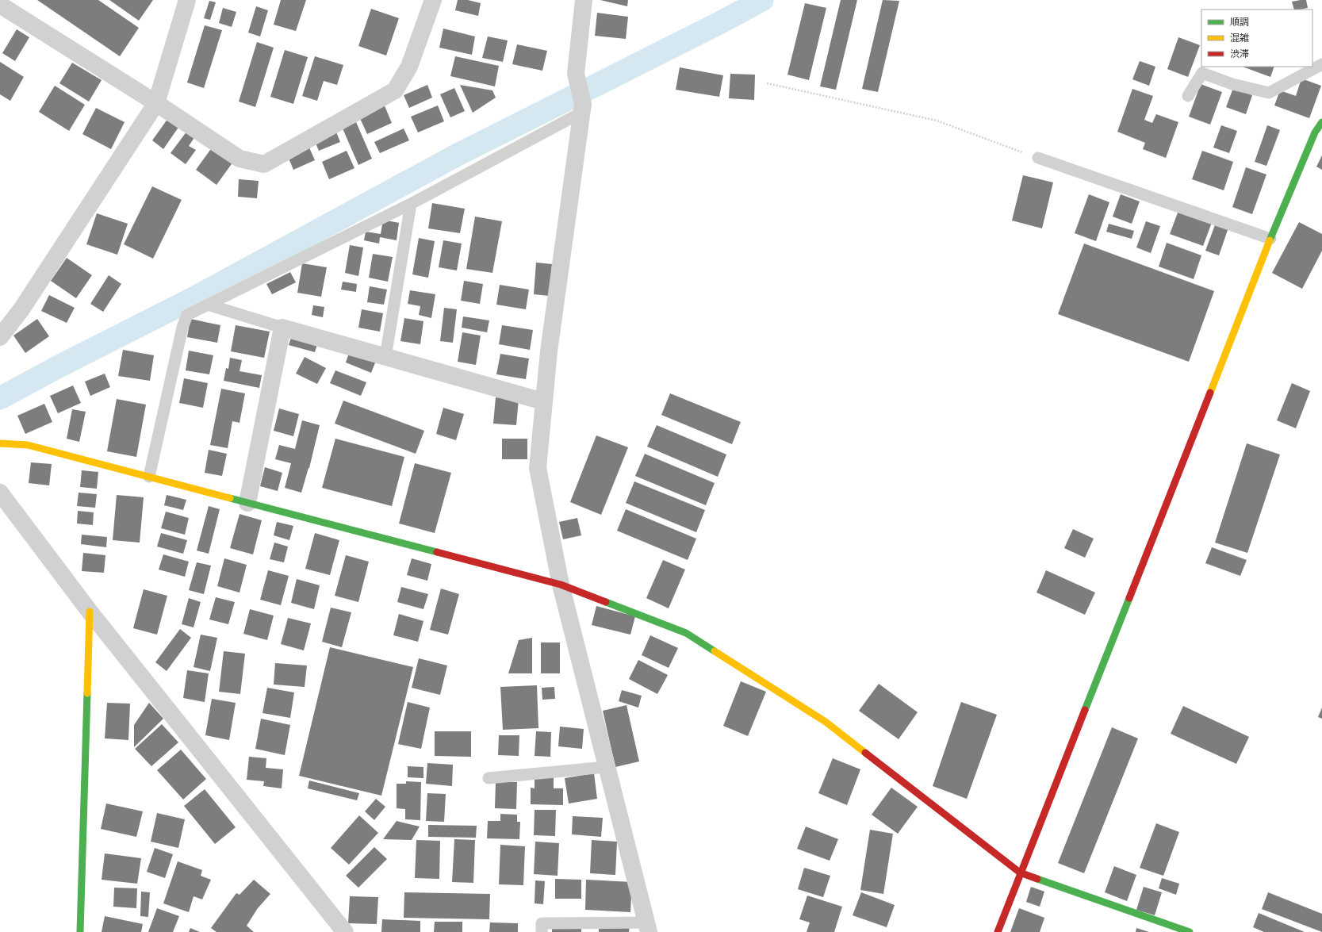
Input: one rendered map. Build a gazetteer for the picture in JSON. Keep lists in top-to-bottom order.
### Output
{
  "legend": ["順調", "混雑", "渋滞"]
}
